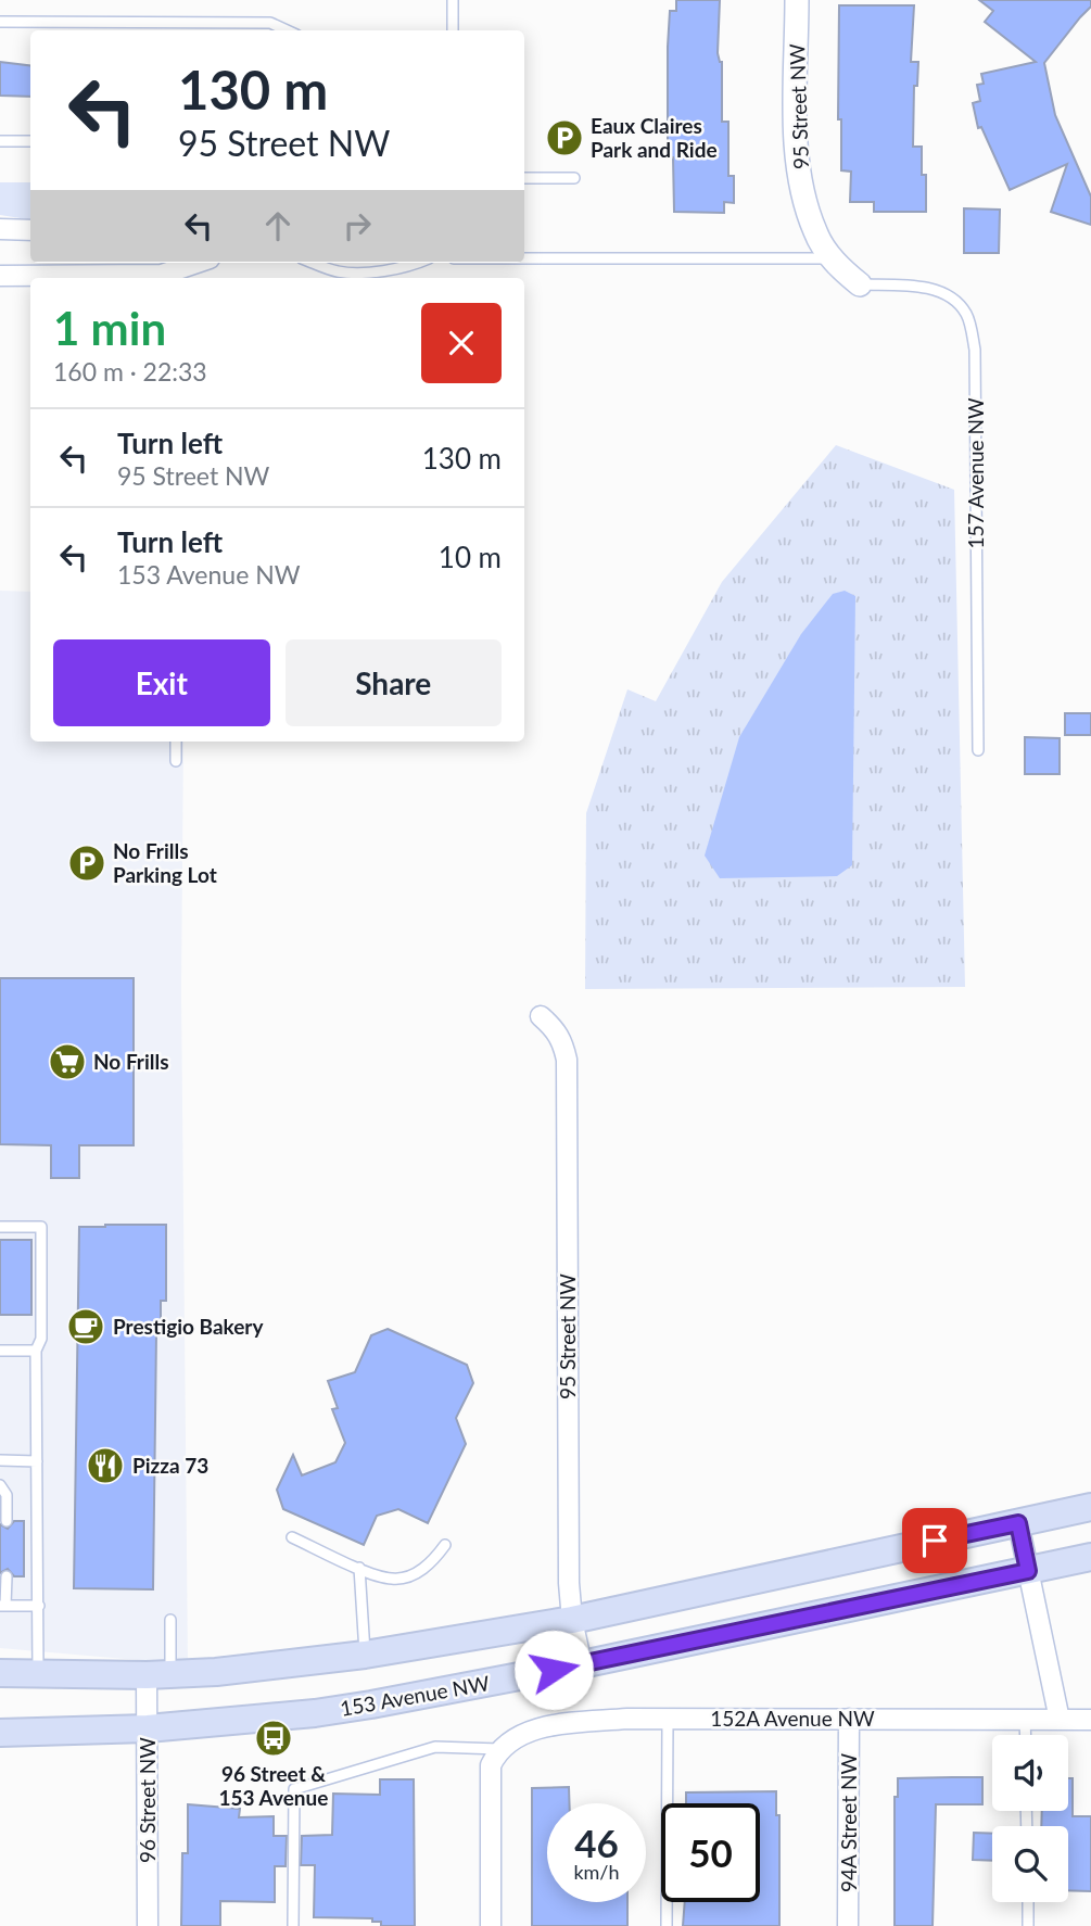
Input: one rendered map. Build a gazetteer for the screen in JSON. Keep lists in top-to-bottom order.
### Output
{
  "streets": {
    "main road": ["153 Avenue NW"],
    "street": [
      "95 Street NW",
      "152A Avenue NW",
      "96 Street NW",
      "94A Street NW"
    ],
    "lane": ["157 Avenue NW"]
  },
  "crossings": [
    ["95 Street NW", "157 Avenue NW"],
    ["95 Street NW", "153 Avenue NW"],
    ["153 Avenue NW", "96 Street NW"],
    ["152A Avenue NW", "94A Street NW"]
  ],
  "places": {
    "parking": ["Eaux Claires Park and Ride", "No Frills Parking Lot"],
    "supermarket": ["No Frills"],
    "cafe": ["Prestigio Bakery"],
    "restaurant": ["Pizza 73"],
    "bus stop": ["96 Street & 153 Avenue"]
  },
  "page": {
    "turn": ["130 m", "95 Street NW"],
    "heading": ["1 min", "160 m · 22:33"],
    "list": [
      {
        "name": "Turn left",
        "note": "95 Street NW",
        "value": "130 m"
      },
      {
        "name": "Turn left",
        "note": "153 Avenue NW",
        "value": "10 m"
      }
    ],
    "buttons": ["Exit", "Share"],
    "speed": "46 km/h",
    "limit": "50"
  }
}
